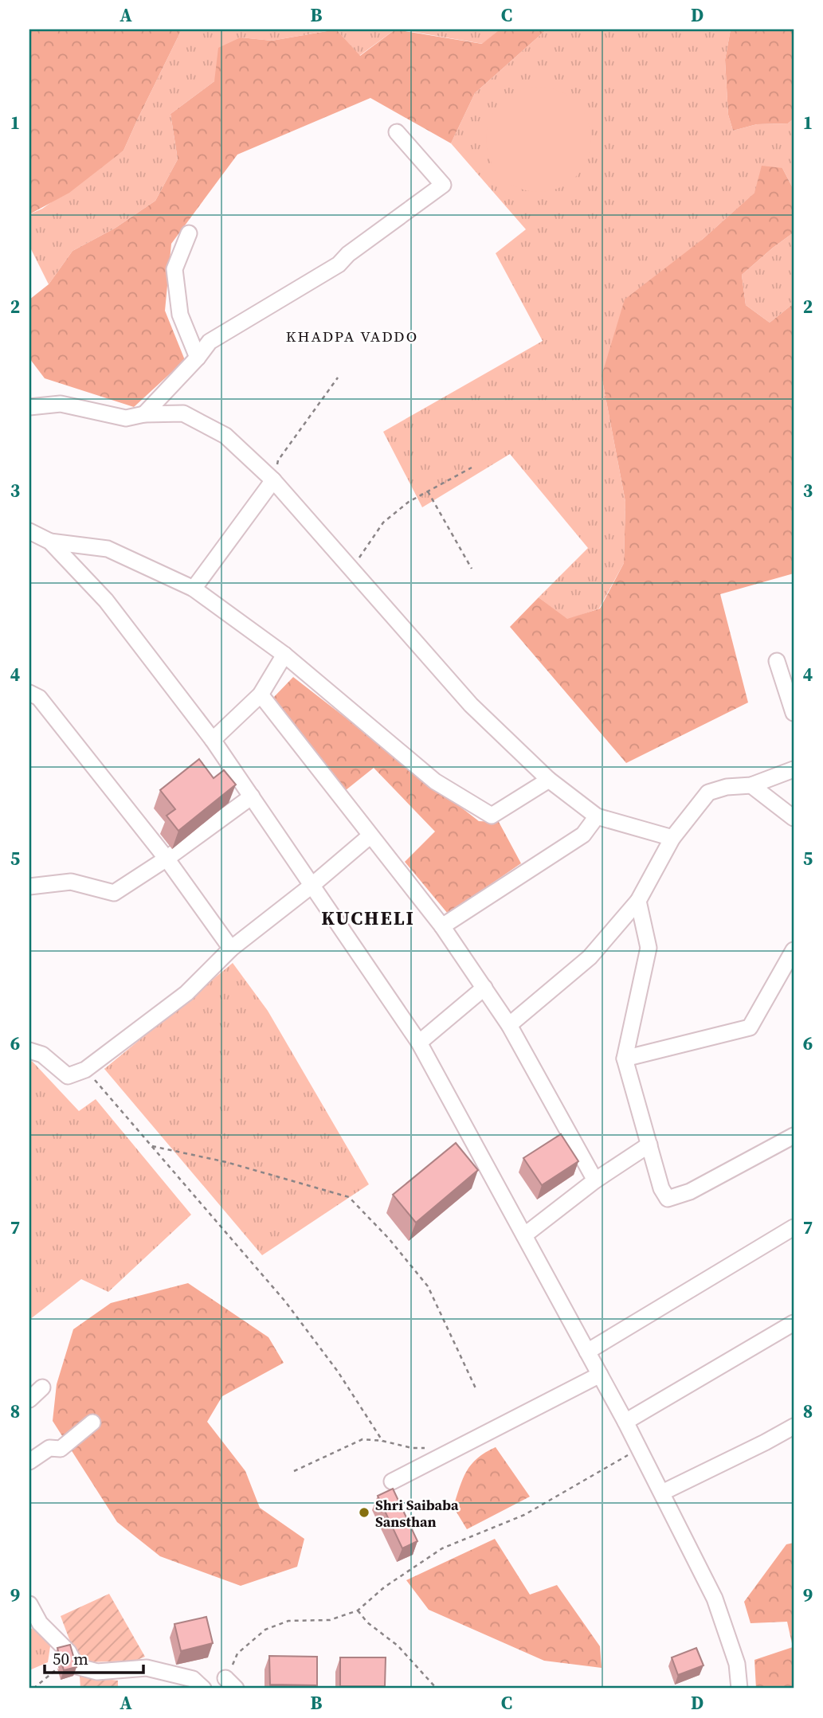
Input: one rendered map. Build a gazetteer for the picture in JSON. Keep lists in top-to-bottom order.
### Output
{
  "districts": ["KHADPA VADDO", "KUCHELI"],
  "places": ["Shri Saibaba Sansthan"],
  "scale_bar": "50 m",
  "grid": {
    "columns": [
      "A",
      "B",
      "C",
      "D"
    ],
    "rows": [
      "1",
      "2",
      "3",
      "4",
      "5",
      "6",
      "7",
      "8",
      "9"
    ]
  }
}
